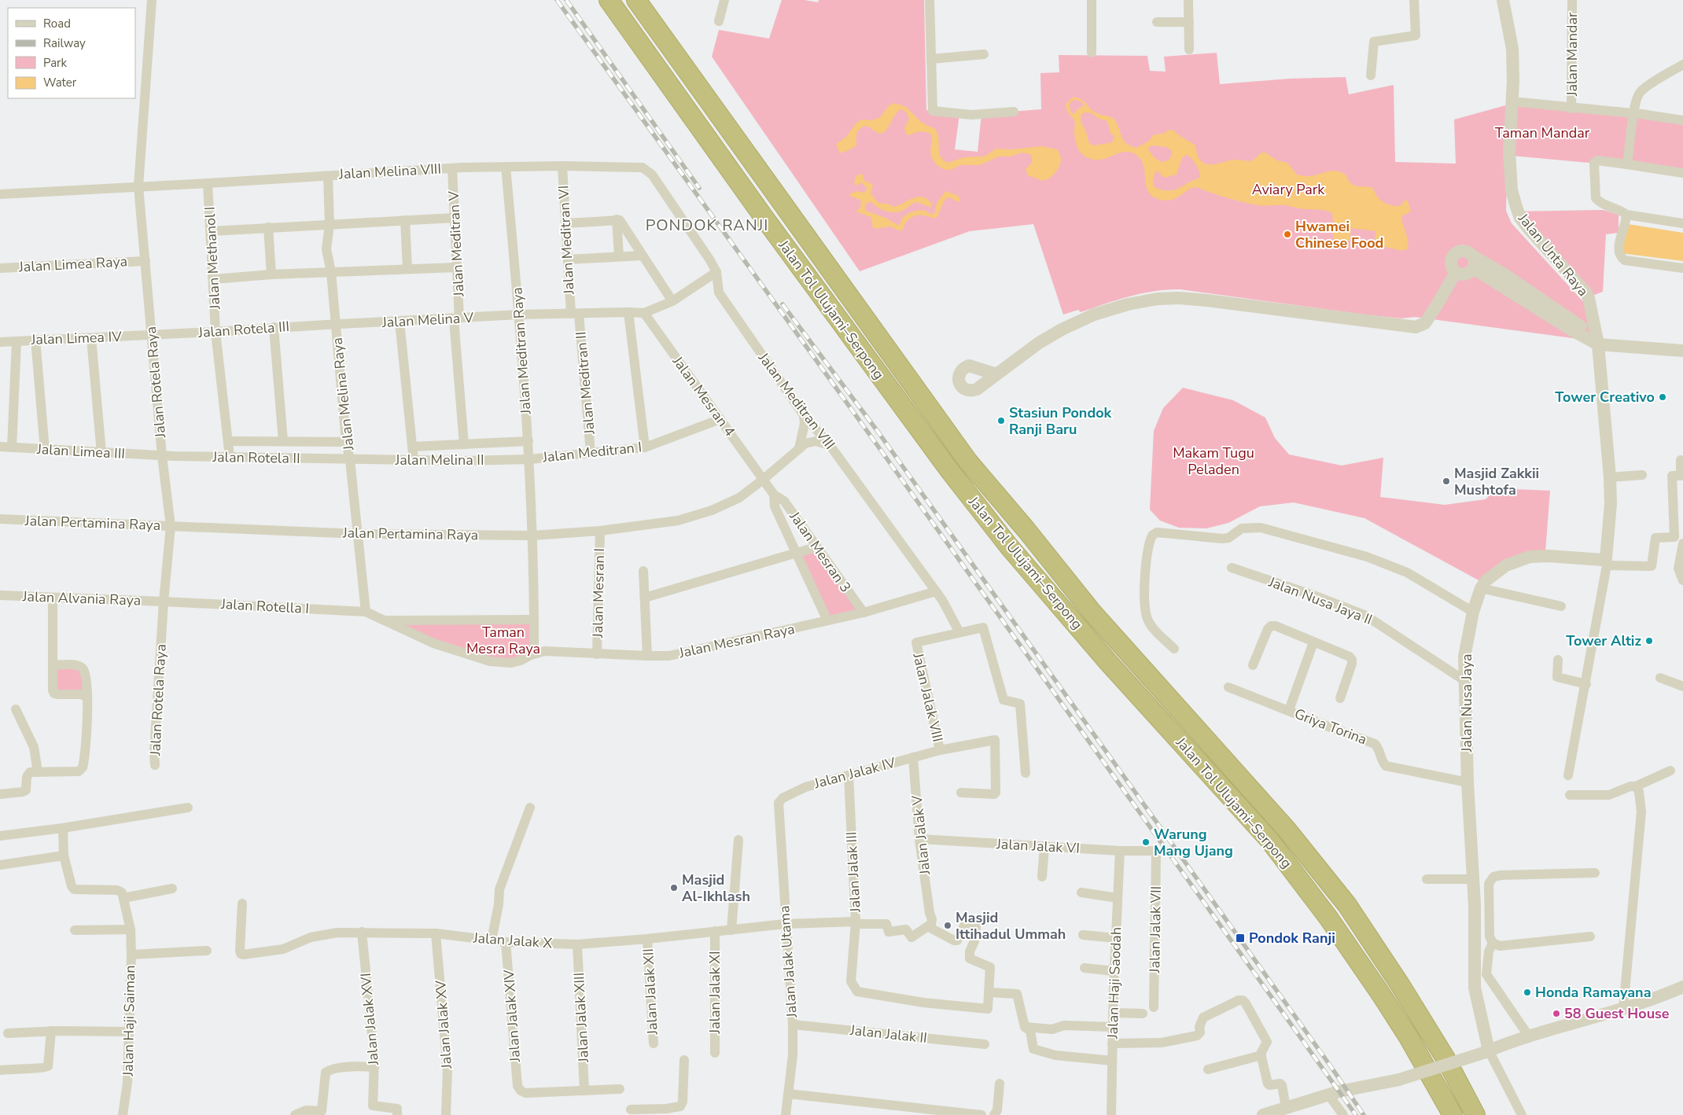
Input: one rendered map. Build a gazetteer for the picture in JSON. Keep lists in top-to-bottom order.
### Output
{
  "streets": {
    "highway": ["Jalan Tol Ulujami–Serpong"],
    "street": [
      "Jalan Mandar",
      "Jalan Melina VIII",
      "Jalan Meditran VI",
      "Jalan Meditran V",
      "Jalan Unta Raya",
      "Jalan Methanol I",
      "Jalan Limea Raya",
      "Jalan Melina V",
      "Jalan Rotela III",
      "Jalan Limea IV",
      "Jalan Meditran Raya",
      "Jalan Rotela Raya",
      "Jalan Meditran II",
      "Jalan Melina Raya",
      "Jalan Mesran 4",
      "Jalan Meditran VIII",
      "Jalan Limea III",
      "Jalan Meditran I",
      "Jalan Rotela II",
      "Jalan Melina II",
      "Jalan Pertamina Raya",
      "Jalan Mesran 3",
      "Jalan Mesran I",
      "Jalan Alvania Raya",
      "Jalan Nusa Jaya II",
      "Jalan Rotella I",
      "Jalan Mesran Raya",
      "Jalan Jalak VIII",
      "Jalan Nusa Jaya",
      "Griya Torina",
      "Jalan Jalak IV",
      "Jalan Jalak V",
      "Jalan Jalak VI",
      "Jalan Jalak III",
      "Jalan Jalak VII",
      "Jalan Jalak X",
      "Jalan Jalak Utama",
      "Jalan Haji Saodah",
      "Jalan Jalak XII",
      "Jalan Jalak XI",
      "Jalan Jalak XIV",
      "Jalan Jalak XIII",
      "Jalan Jalak XVI",
      "Jalan Haji Saiman",
      "Jalan Jalak XV",
      "Jalan Jalak II"
    ]
  },
  "crossings": [
    ["Jalan Melina VIII", "Jalan Meditran VI"],
    ["Jalan Melina VIII", "Jalan Meditran V"],
    ["Jalan Melina VIII", "Jalan Methanol I"],
    ["Jalan Melina VIII", "Jalan Meditran Raya"],
    ["Jalan Melina VIII", "Jalan Rotela Raya"],
    ["Jalan Melina VIII", "Jalan Melina Raya"],
    ["Jalan Melina VIII", "Jalan Meditran VIII"],
    ["Jalan Meditran VI", "Jalan Melina V"],
    ["Jalan Meditran VI", "Jalan Meditran II"],
    ["Jalan Meditran V", "Jalan Melina V"],
    ["Jalan Meditran V", "Jalan Melina II"],
    ["Jalan Methanol I", "Jalan Rotela III"],
    ["Jalan Methanol I", "Jalan Rotela II"],
    ["Jalan Limea Raya", "Jalan Rotela Raya"],
    ["Jalan Melina V", "Jalan Rotela III"],
    ["Jalan Melina V", "Jalan Meditran Raya"],
    ["Jalan Melina V", "Jalan Meditran II"],
    ["Jalan Melina V", "Jalan Melina Raya"],
    ["Jalan Melina V", "Jalan Mesran 4"],
    ["Jalan Rotela III", "Jalan Limea IV"],
    ["Jalan Rotela III", "Jalan Rotela Raya"],
    ["Jalan Rotela III", "Jalan Melina Raya"],
    ["Jalan Limea IV", "Jalan Rotela Raya"],
    ["Jalan Meditran Raya", "Jalan Meditran I"],
    ["Jalan Meditran Raya", "Jalan Melina II"],
    ["Jalan Meditran Raya", "Jalan Pertamina Raya"],
    ["Jalan Rotela Raya", "Jalan Limea III"],
    ["Jalan Rotela Raya", "Jalan Rotela II"],
    ["Jalan Rotela Raya", "Jalan Pertamina Raya"],
    ["Jalan Rotela Raya", "Jalan Alvania Raya"],
    ["Jalan Rotela Raya", "Jalan Rotella I"],
    ["Jalan Meditran II", "Jalan Meditran I"],
    ["Jalan Melina Raya", "Jalan Rotela II"],
    ["Jalan Melina Raya", "Jalan Melina II"],
    ["Jalan Melina Raya", "Jalan Pertamina Raya"],
    ["Jalan Melina Raya", "Jalan Rotella I"],
    ["Jalan Melina Raya", "Jalan Mesran Raya"],
    ["Jalan Mesran 4", "Jalan Meditran I"],
    ["Jalan Mesran 4", "Jalan Pertamina Raya"],
    ["Jalan Mesran 4", "Jalan Mesran 3"],
    ["Jalan Meditran VIII", "Jalan Pertamina Raya"],
    ["Jalan Meditran VIII", "Jalan Mesran Raya"],
    ["Jalan Meditran VIII", "Jalan Jalak VIII"],
    ["Jalan Limea III", "Jalan Rotela II"],
    ["Jalan Meditran I", "Jalan Melina II"],
    ["Jalan Rotela II", "Jalan Melina II"],
    ["Jalan Pertamina Raya", "Jalan Mesran 3"],
    ["Jalan Pertamina Raya", "Jalan Mesran I"],
    ["Jalan Mesran 3", "Jalan Mesran Raya"],
    ["Jalan Mesran I", "Jalan Mesran Raya"],
    ["Jalan Alvania Raya", "Jalan Rotella I"],
    ["Jalan Nusa Jaya II", "Jalan Nusa Jaya"],
    ["Jalan Rotella I", "Jalan Mesran Raya"],
    ["Jalan Jalak VIII", "Jalan Jalak IV"],
    ["Jalan Nusa Jaya", "Griya Torina"],
    ["Jalan Jalak IV", "Jalan Jalak V"],
    ["Jalan Jalak IV", "Jalan Jalak III"],
    ["Jalan Jalak IV", "Jalan Jalak Utama"],
    ["Jalan Jalak V", "Jalan Jalak VI"],
    ["Jalan Jalak VI", "Jalan Jalak VII"],
    ["Jalan Jalak VI", "Jalan Haji Saodah"],
    ["Jalan Jalak III", "Jalan Jalak X"],
    ["Jalan Jalak III", "Jalan Jalak Utama"],
    ["Jalan Jalak X", "Jalan Jalak Utama"],
    ["Jalan Jalak X", "Jalan Jalak XII"],
    ["Jalan Jalak X", "Jalan Jalak XI"],
    ["Jalan Jalak X", "Jalan Jalak XIV"],
    ["Jalan Jalak X", "Jalan Jalak XIII"],
    ["Jalan Jalak X", "Jalan Jalak XVI"],
    ["Jalan Jalak X", "Jalan Jalak XV"],
    ["Jalan Jalak Utama", "Jalan Jalak II"],
    ["Jalan Jalak XIV", "Jalan Jalak XIII"]
  ],
  "districts": ["PONDOK RANJI"],
  "parks": [
    "Taman Mandar",
    "Aviary Park",
    "Makam Tugu Peladen",
    "Taman Mesra Raya"
  ],
  "places": {
    "other": [
      "Hwamei Chinese Food",
      "Tower Creativo",
      "Stasiun Pondok Ranji Baru",
      "Masjid Zakkii Mushtofa",
      "Tower Altiz",
      "Warung Mang Ujang",
      "Masjid Al-Ikhlash",
      "Masjid Ittihadul Ummah",
      "Honda Ramayana",
      "58 Guest House"
    ],
    "transit": ["Pondok Ranji"]
  },
  "legend": [
    "Road",
    "Railway",
    "Park",
    "Water"
  ]
}
